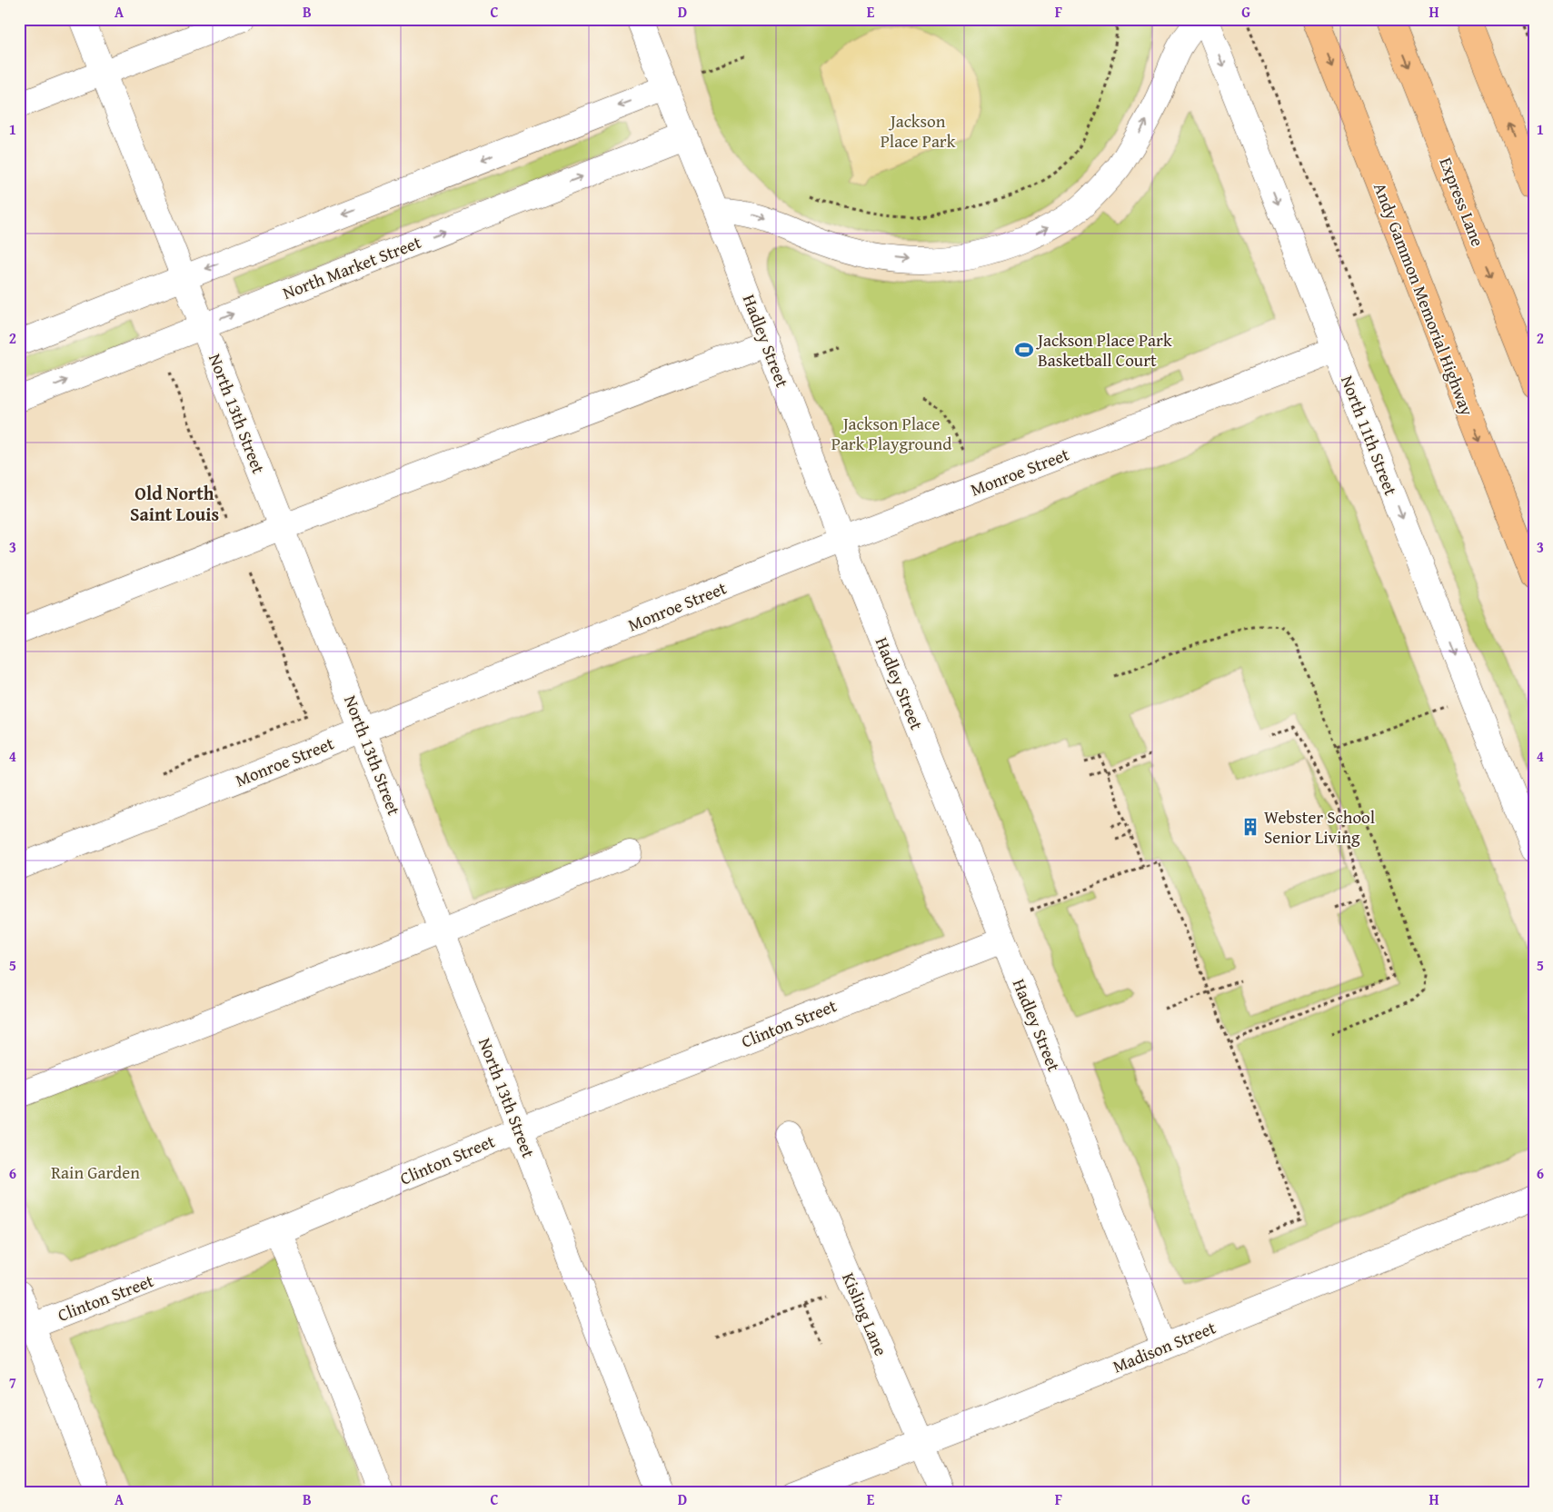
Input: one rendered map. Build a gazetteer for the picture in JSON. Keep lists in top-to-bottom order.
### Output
{
  "streets": {
    "highway": ["Express Lane", "Andy Gammon Memorial Highway"],
    "street": [
      "North Market Street",
      "Hadley Street",
      "North 13th Street",
      "North 11th Street",
      "Monroe Street",
      "Clinton Street",
      "Kisling Lane",
      "Madison Street"
    ]
  },
  "crossings": [
    ["North Market Street", "Hadley Street"],
    ["North Market Street", "North 13th Street"],
    ["Hadley Street", "Monroe Street"],
    ["Hadley Street", "Clinton Street"],
    ["Hadley Street", "Madison Street"],
    ["North 13th Street", "Monroe Street"],
    ["North 13th Street", "Clinton Street"],
    ["North 11th Street", "Monroe Street"],
    ["Kisling Lane", "Madison Street"]
  ],
  "one_way": ["Andy Gammon Memorial Highway", "North 11th Street"],
  "districts": ["Old North Saint Louis"],
  "parks": ["Jackson Place Park", "Jackson Place Park Playground", "Rain Garden"],
  "places": {
    "sports": ["Jackson Place Park Basketball Court"],
    "building": ["Webster School Senior Living"]
  },
  "grid": {
    "columns": [
      "A",
      "B",
      "C",
      "D",
      "E",
      "F",
      "G",
      "H"
    ],
    "rows": [
      "1",
      "2",
      "3",
      "4",
      "5",
      "6",
      "7"
    ]
  }
}
